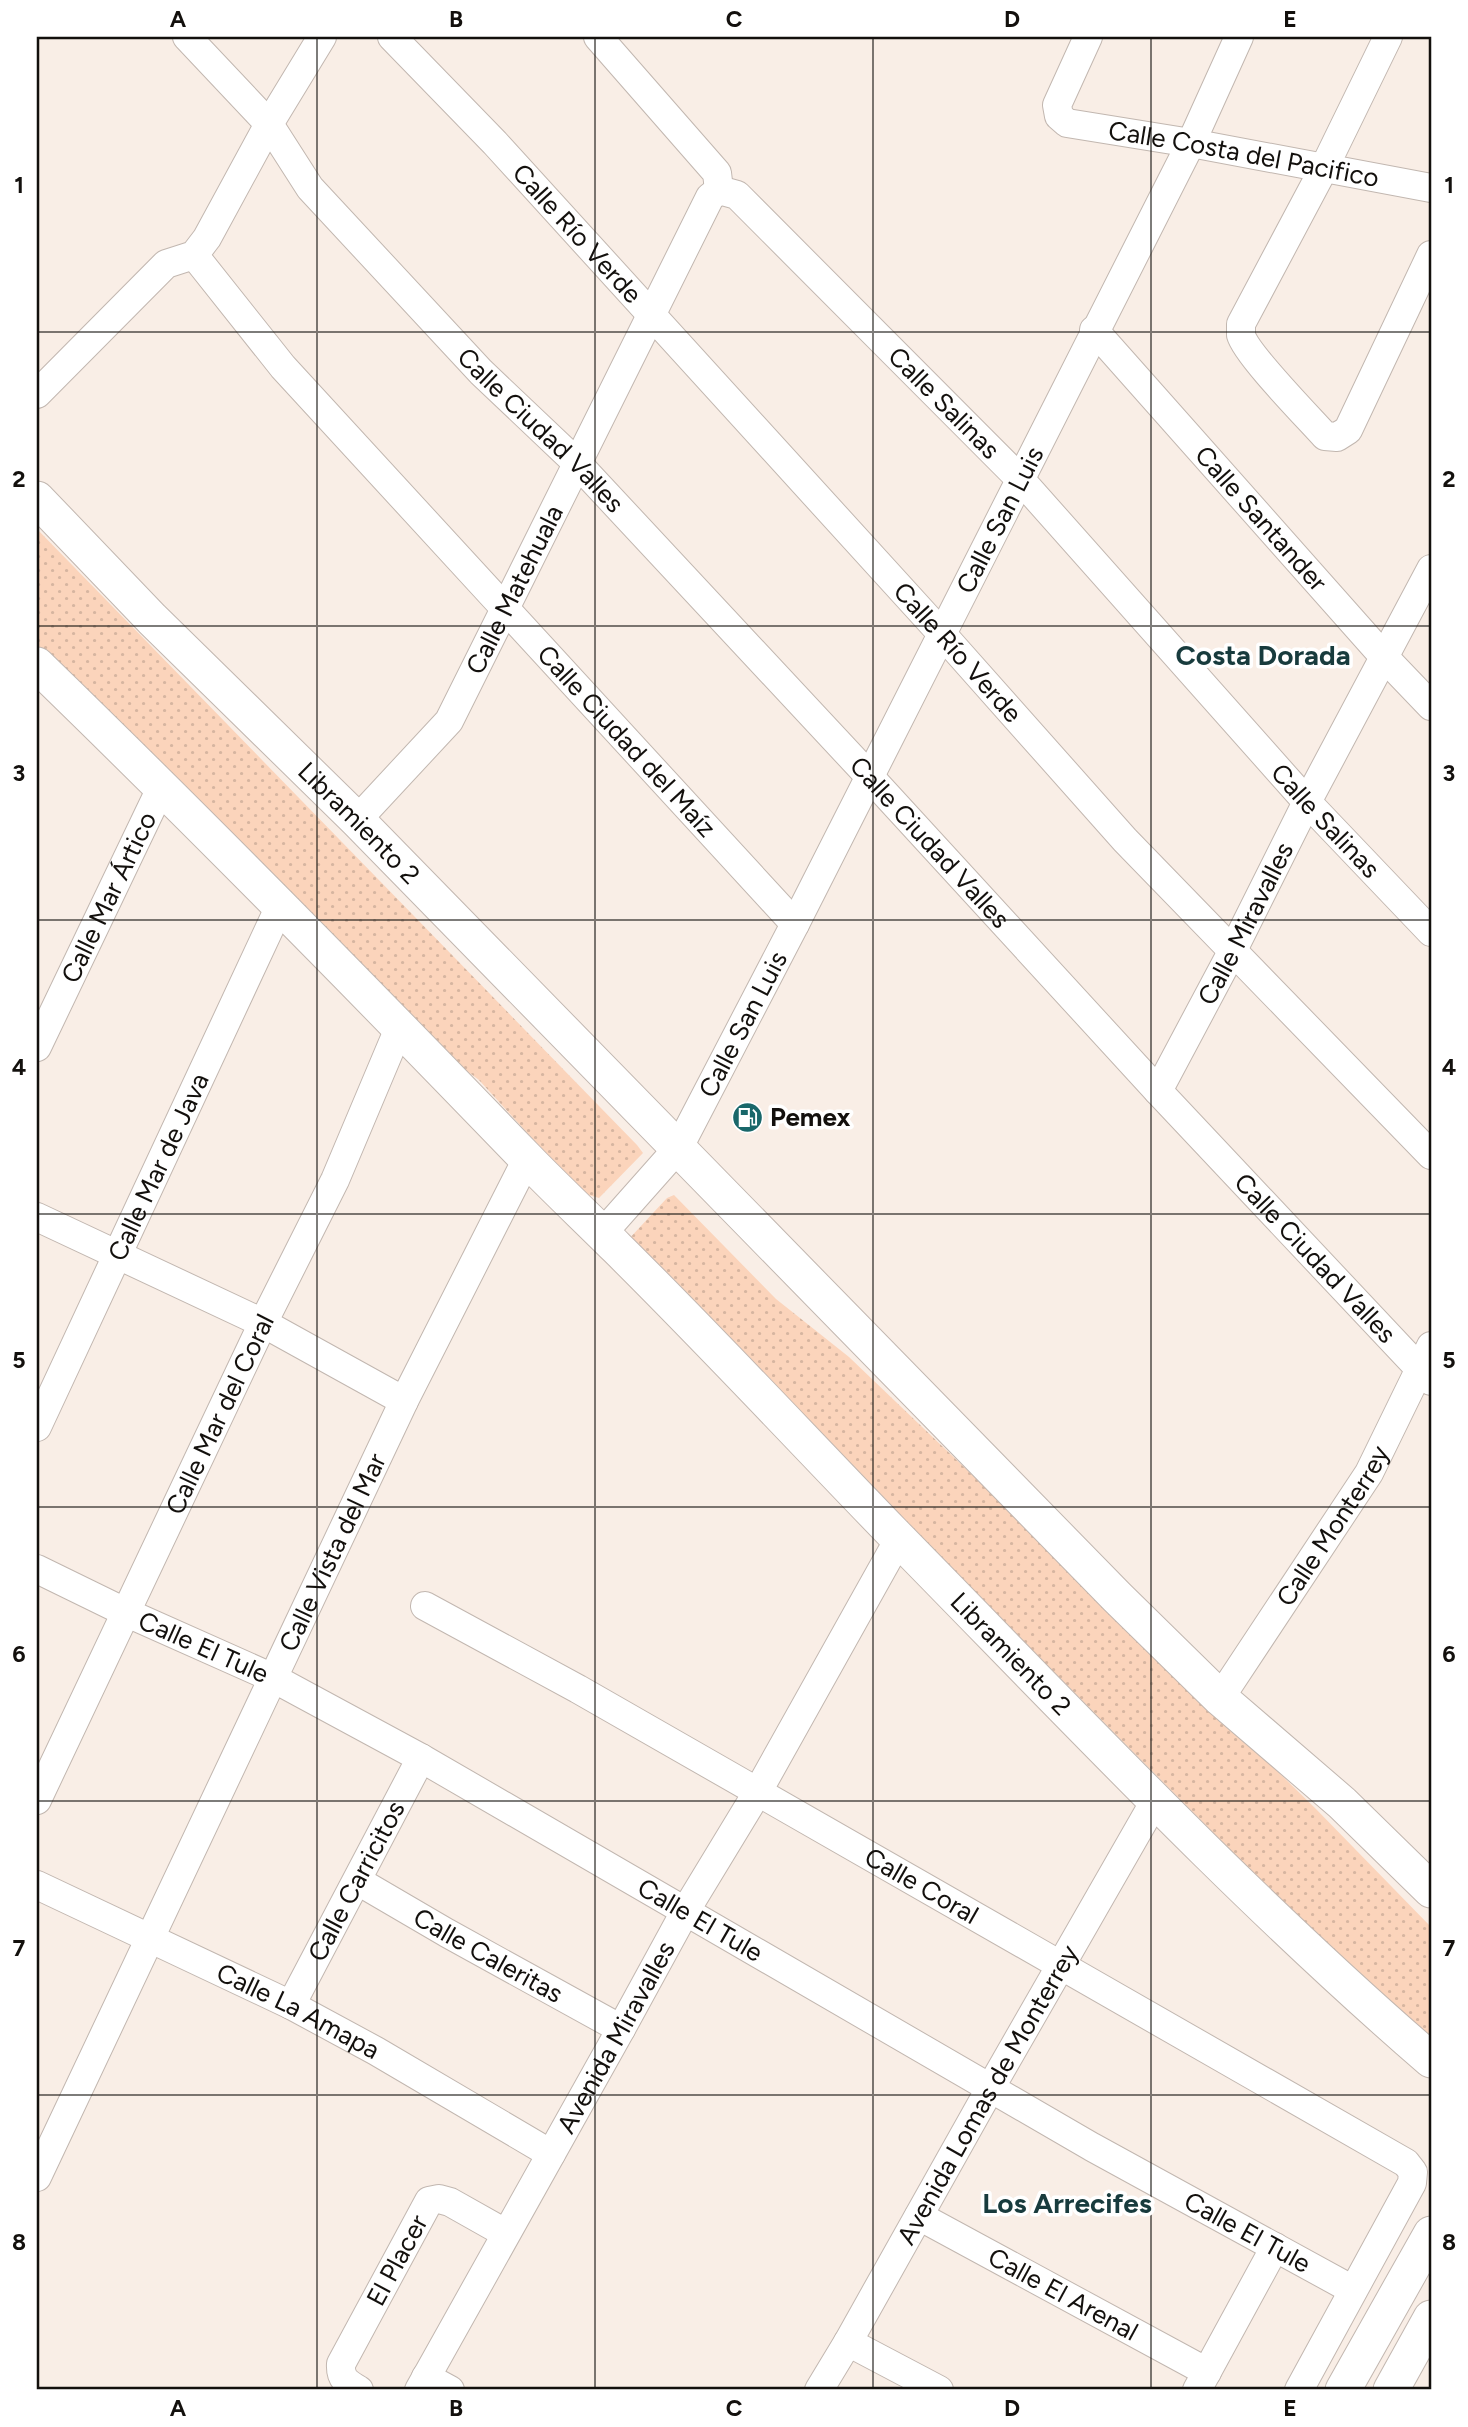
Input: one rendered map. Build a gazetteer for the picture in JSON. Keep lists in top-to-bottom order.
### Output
{
  "streets": {
    "main road": ["Libramiento 2"],
    "street": [
      "Calle Costa del Pacifico",
      "Calle Río Verde",
      "Calle Salinas",
      "Calle Ciudad Valles",
      "Calle San Luis",
      "Calle Santander",
      "Calle Matehuala",
      "Calle Ciudad del Maíz",
      "Calle Mar Ártico",
      "Calle Miravalles",
      "Calle Mar de Java",
      "Calle Mar del Coral",
      "Calle Monterrey",
      "Calle Vista del Mar",
      "Calle El Tule",
      "Calle Carricitos",
      "Calle Coral",
      "Calle Caleritas",
      "Calle La Amapa",
      "Avenida Miravalles",
      "Avenida Lomas de Monterrey",
      "El Placer",
      "Calle El Arenal"
    ]
  },
  "crossings": [
    ["Calle Costa del Pacifico", "Calle San Luis"],
    ["Calle Río Verde", "Calle San Luis"],
    ["Calle Río Verde", "Calle Matehuala"],
    ["Calle Río Verde", "Calle Miravalles"],
    ["Calle Salinas", "Calle San Luis"],
    ["Calle Salinas", "Calle Matehuala"],
    ["Calle Salinas", "Calle Miravalles"],
    ["Calle Ciudad Valles", "Calle San Luis"],
    ["Calle Ciudad Valles", "Calle Matehuala"],
    ["Calle Ciudad Valles", "Calle Miravalles"],
    ["Calle Ciudad Valles", "Calle Monterrey"],
    ["Calle San Luis", "Calle Santander"],
    ["Calle San Luis", "Calle Ciudad del Maíz"],
    ["Calle San Luis", "Libramiento 2"],
    ["Calle Santander", "Calle Miravalles"],
    ["Calle Matehuala", "Calle Ciudad del Maíz"],
    ["Calle Matehuala", "Libramiento 2"],
    ["Libramiento 2", "Calle Mar Ártico"],
    ["Libramiento 2", "Calle Mar de Java"],
    ["Libramiento 2", "Calle Mar del Coral"],
    ["Libramiento 2", "Calle Monterrey"],
    ["Libramiento 2", "Calle Vista del Mar"],
    ["Libramiento 2", "Avenida Miravalles"],
    ["Libramiento 2", "Avenida Lomas de Monterrey"],
    ["Calle Mar del Coral", "Calle El Tule"],
    ["Calle Vista del Mar", "Calle El Tule"],
    ["Calle Vista del Mar", "Calle La Amapa"],
    ["Calle El Tule", "Calle Carricitos"],
    ["Calle El Tule", "Calle Coral"],
    ["Calle El Tule", "Avenida Miravalles"],
    ["Calle El Tule", "Avenida Lomas de Monterrey"],
    ["Calle Carricitos", "Calle Caleritas"],
    ["Calle Carricitos", "Calle La Amapa"],
    ["Calle Coral", "Avenida Miravalles"],
    ["Calle Coral", "Avenida Lomas de Monterrey"],
    ["Calle Caleritas", "Avenida Miravalles"],
    ["Calle La Amapa", "Avenida Miravalles"],
    ["Avenida Miravalles", "El Placer"],
    ["Avenida Lomas de Monterrey", "Calle El Arenal"]
  ],
  "districts": ["Costa Dorada", "Los Arrecifes"],
  "places": {
    "fuel station": ["Pemex"]
  },
  "grid": {
    "columns": [
      "A",
      "B",
      "C",
      "D",
      "E"
    ],
    "rows": [
      "1",
      "2",
      "3",
      "4",
      "5",
      "6",
      "7",
      "8"
    ]
  }
}
